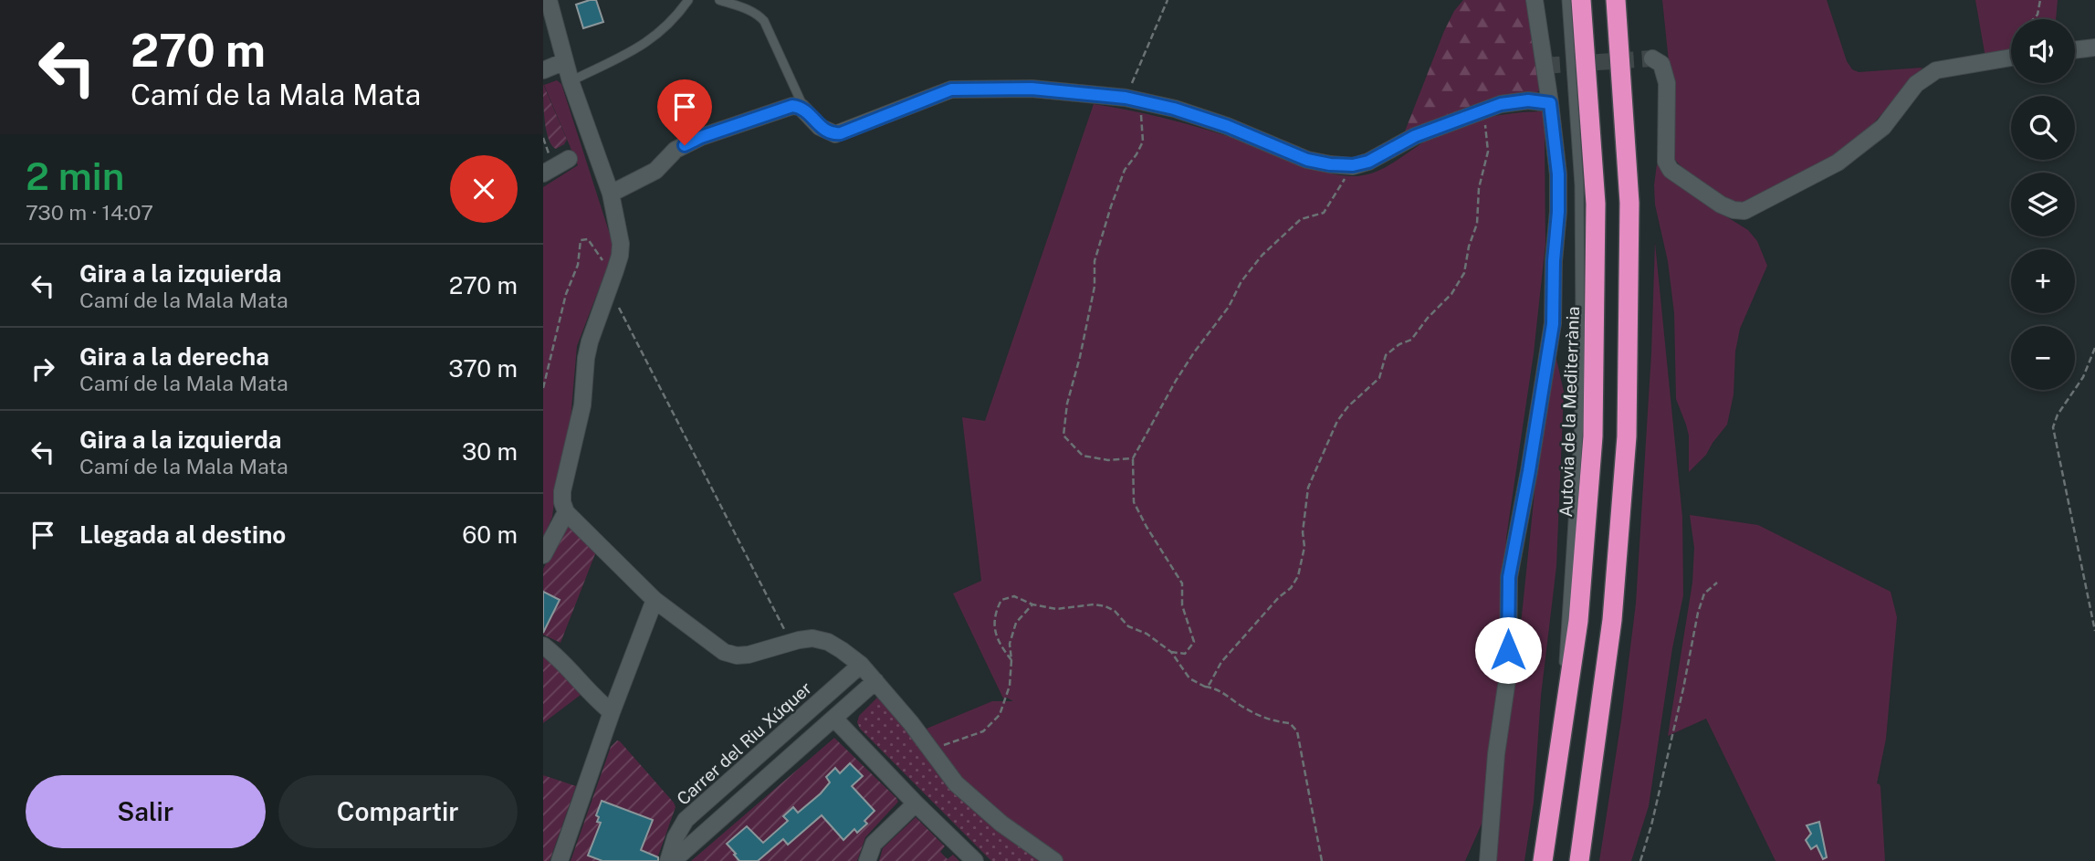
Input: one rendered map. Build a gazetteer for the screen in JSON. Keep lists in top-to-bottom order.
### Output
{
  "streets": {
    "highway": ["Autovia de la Mediterrània"],
    "street": ["Carrer del Riu Xúquer"]
  },
  "page": {
    "turn": ["270 m", "Camí de la Mala Mata"],
    "map_buttons": ["+", "−"],
    "heading": ["2 min", "730 m · 14:07"],
    "list": [
      {
        "name": "Gira a la izquierda",
        "note": "Camí de la Mala Mata",
        "value": "270 m"
      },
      {
        "name": "Gira a la derecha",
        "note": "Camí de la Mala Mata",
        "value": "370 m"
      },
      {
        "name": "Gira a la izquierda",
        "note": "Camí de la Mala Mata",
        "value": "30 m"
      },
      {
        "name": "Llegada al destino",
        "value": "60 m"
      }
    ],
    "buttons": ["Salir", "Compartir"]
  }
}
